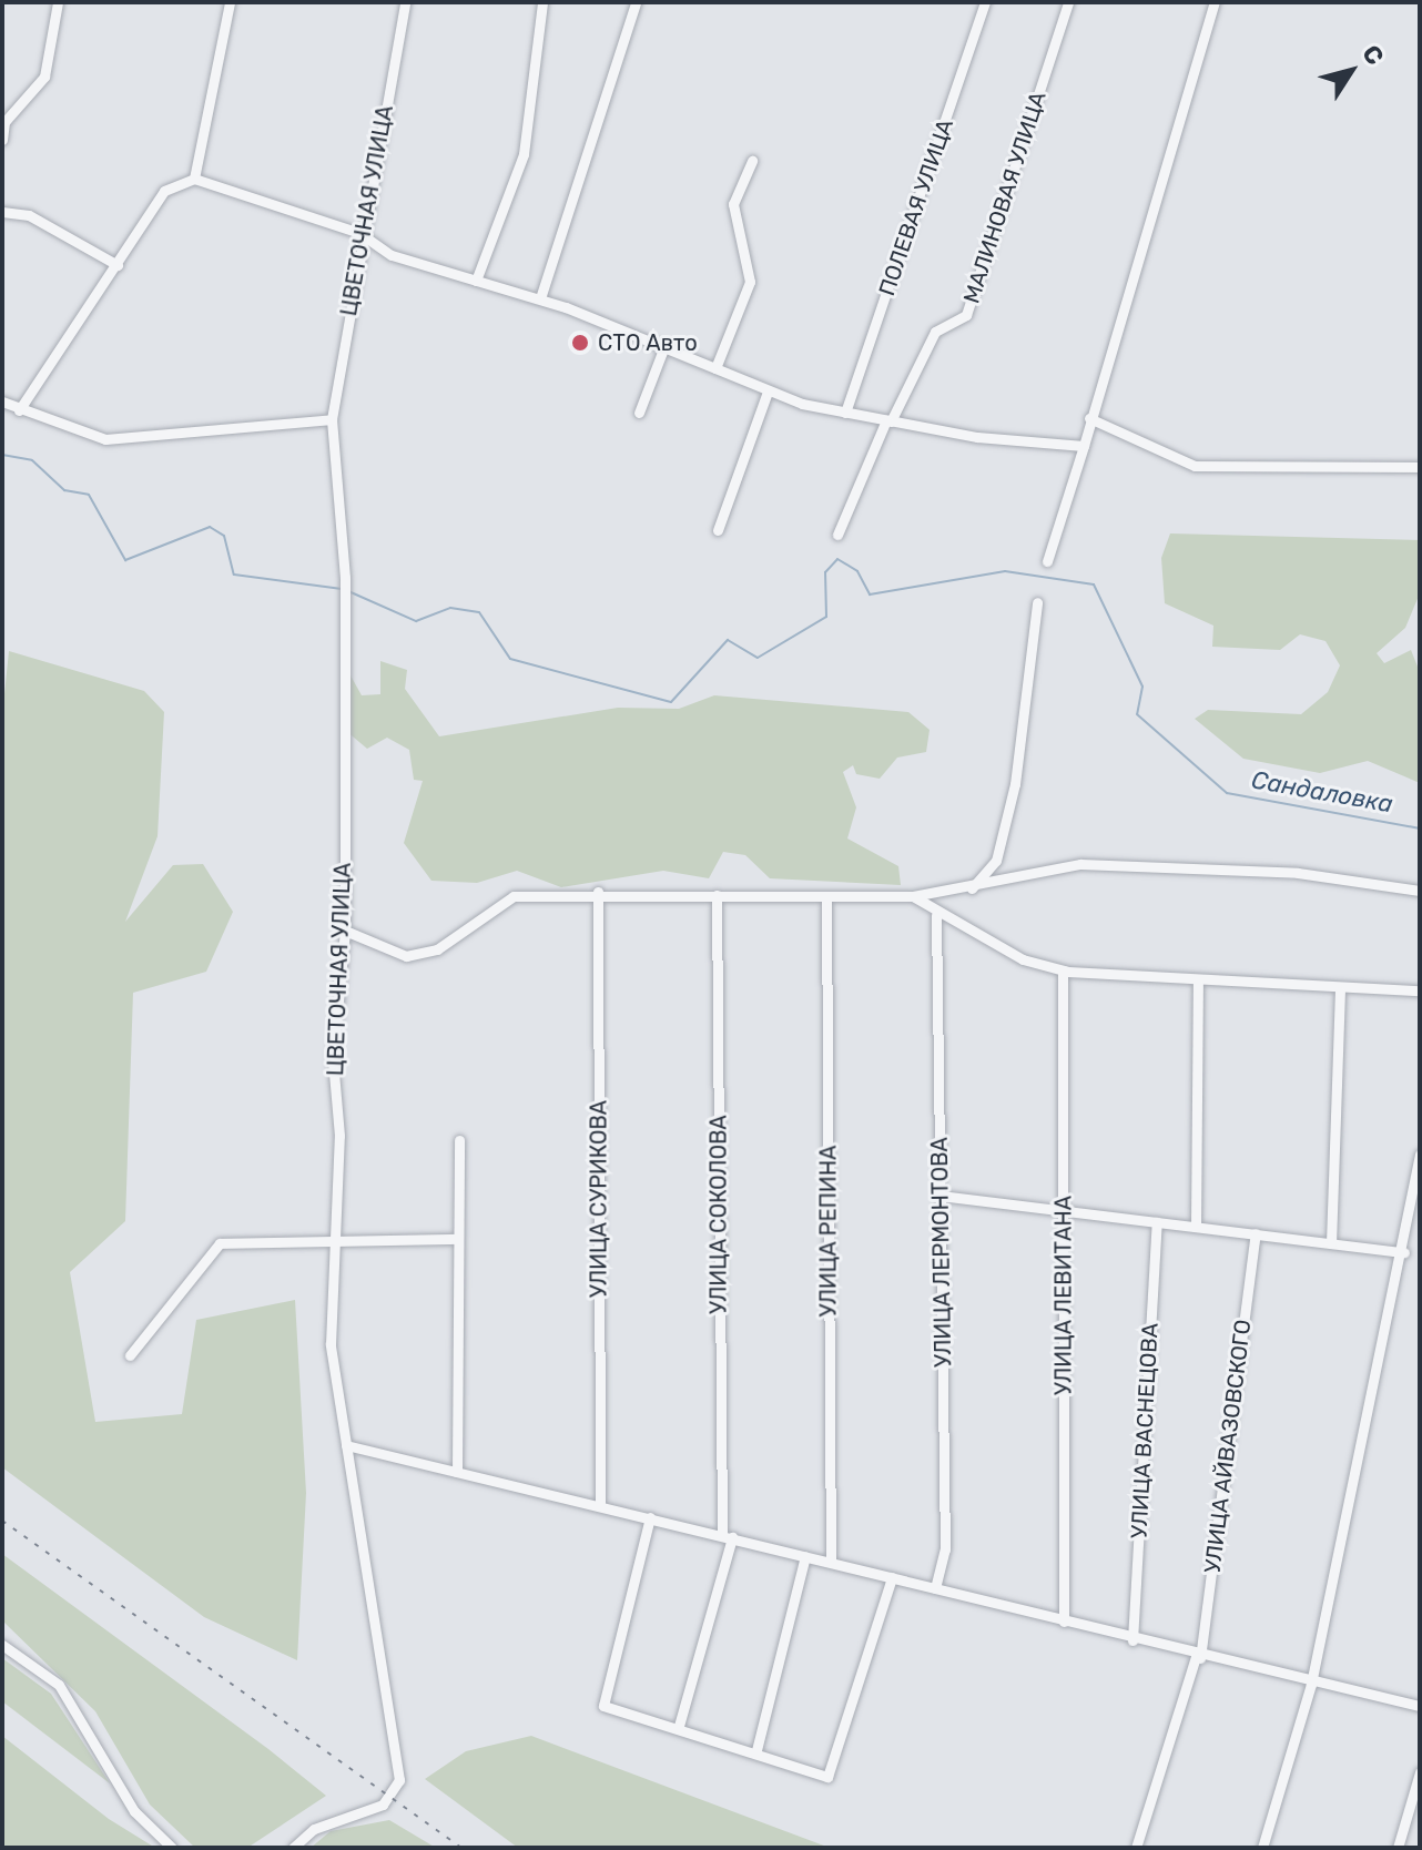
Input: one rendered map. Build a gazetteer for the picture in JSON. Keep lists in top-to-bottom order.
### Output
{
  "streets": {
    "street": [
      "МАЛИНОВАЯ УЛИЦА",
      "ПОЛЕВАЯ УЛИЦА",
      "ЦВЕТОЧНАЯ УЛИЦА",
      "УЛИЦА СУРИКОВА",
      "УЛИЦА СОКОЛОВА",
      "УЛИЦА РЕПИНА",
      "УЛИЦА ЛЕРМОНТОВА",
      "УЛИЦА ЛЕВИТАНА",
      "УЛИЦА ВАСНЕЦОВА",
      "УЛИЦА АЙВАЗОВСКОГО"
    ]
  },
  "water": ["Сандаловка"],
  "places": ["СТО Авто"],
  "north": "top right"
}
